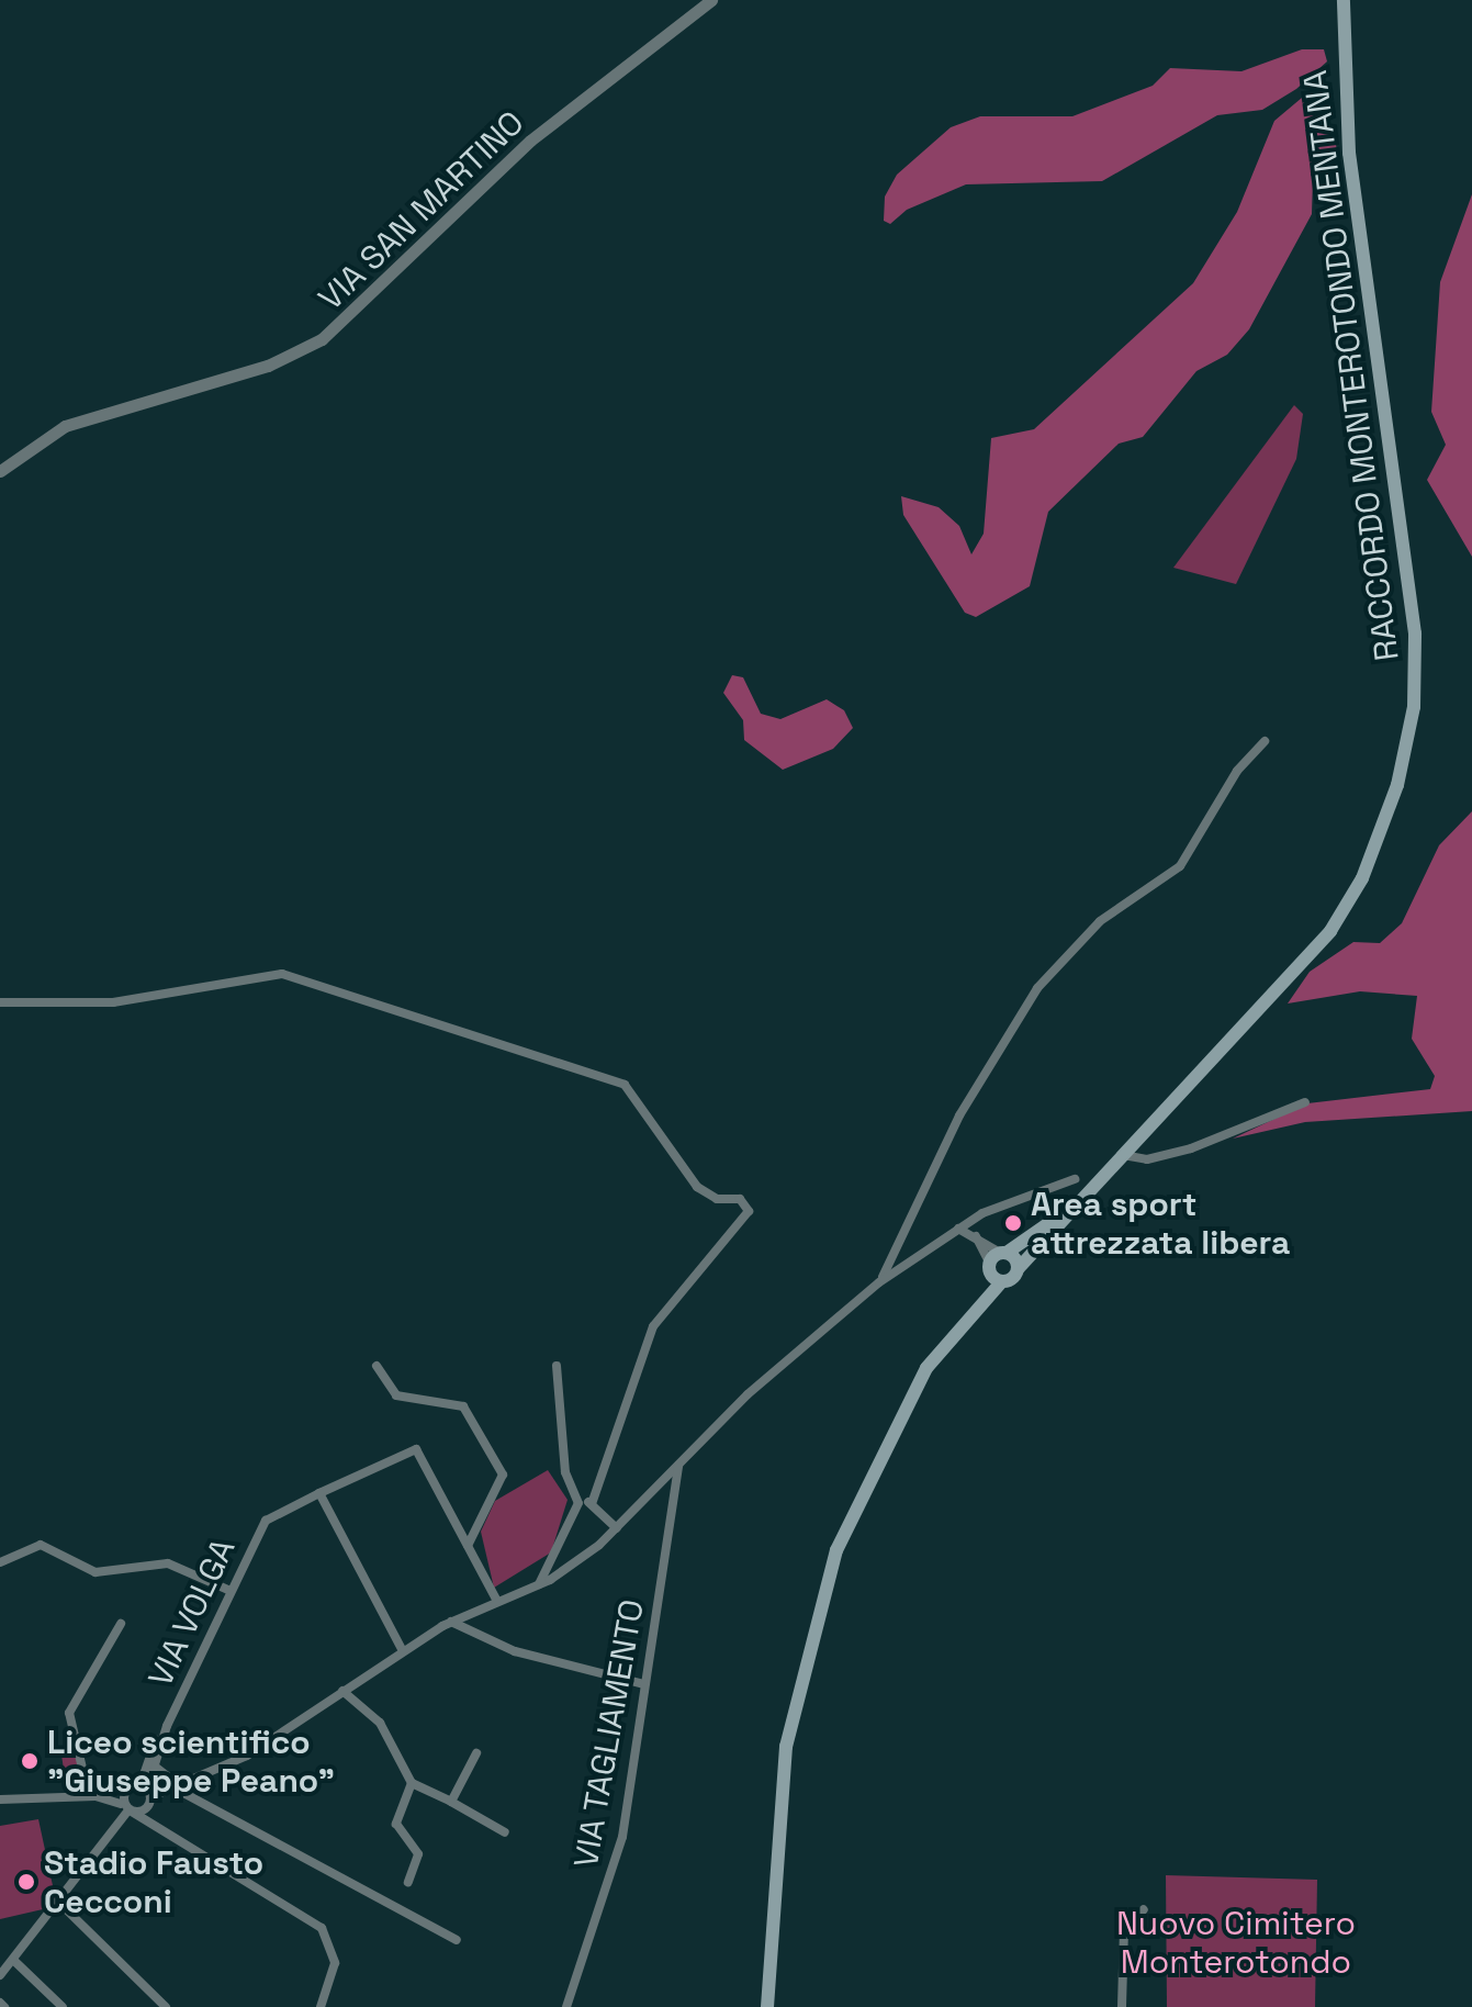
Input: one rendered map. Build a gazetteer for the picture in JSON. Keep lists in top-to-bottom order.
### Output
{
  "streets": {
    "main road": ["RACCORDO MONTEROTONDO MENTANA"],
    "street": ["VIA SAN MARTINO", "VIA VOLGA", "VIA TAGLIAMENTO"]
  },
  "parks": ["Nuovo Cimitero Monterotondo"],
  "places": ["Area sport attrezzata libera", "Liceo scientifico \"Giuseppe Peano\"", "Stadio Fausto Cecconi"]
}
